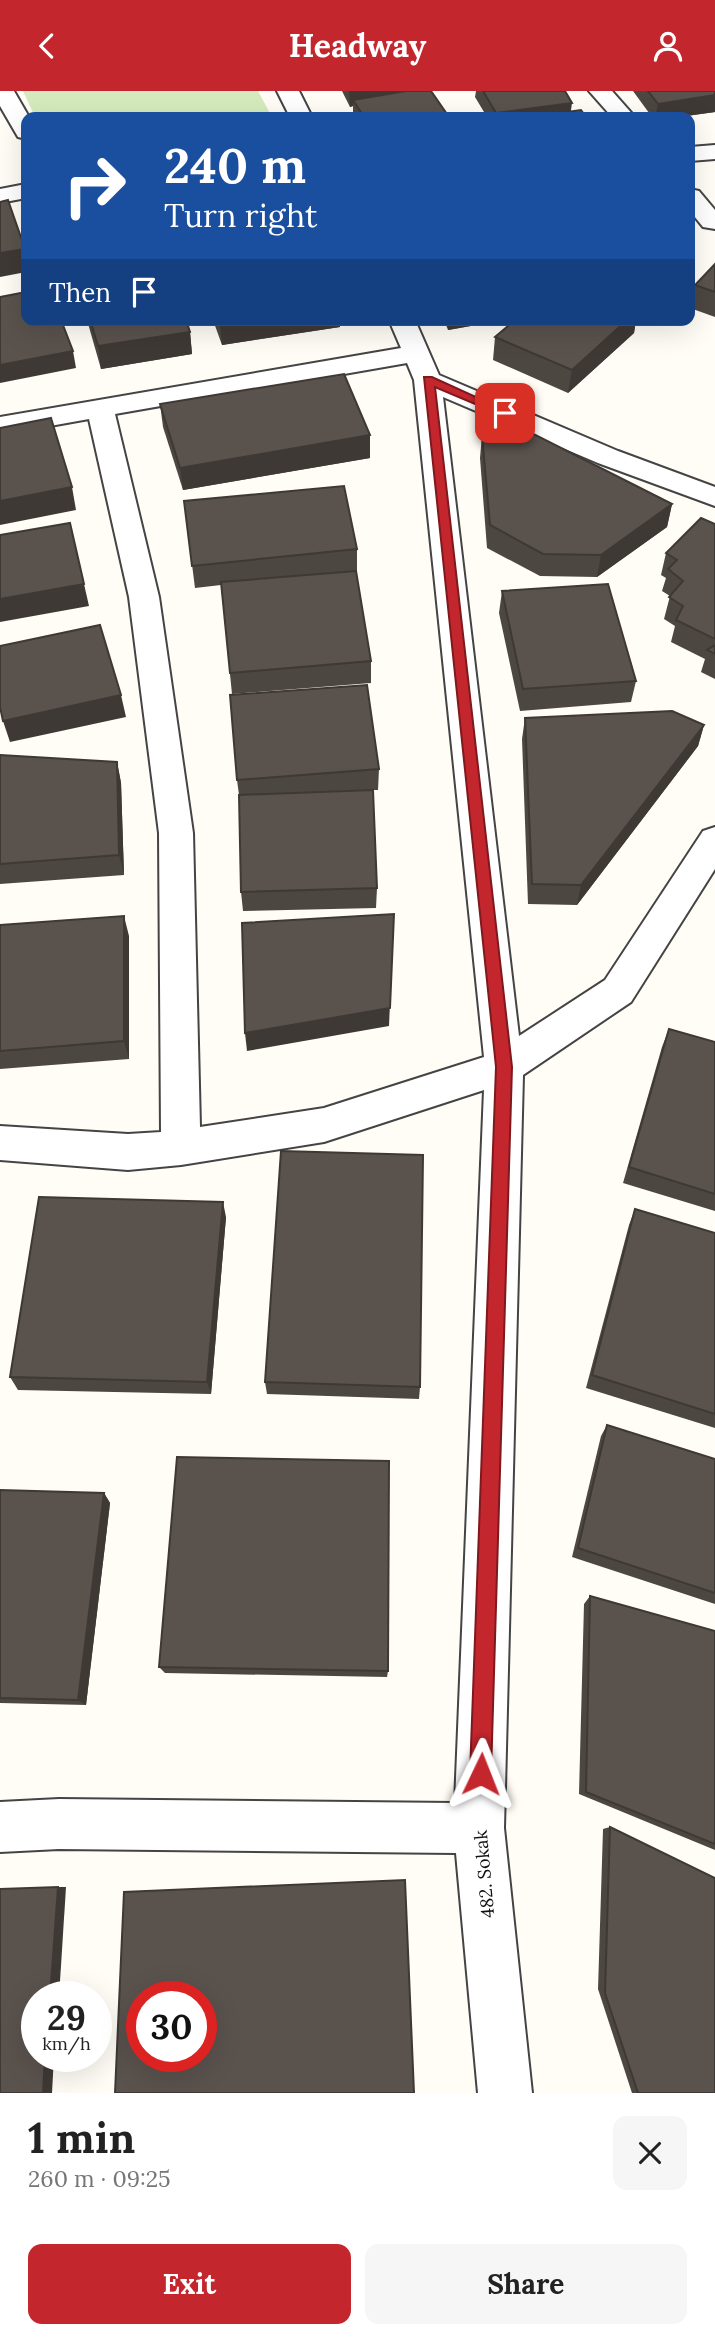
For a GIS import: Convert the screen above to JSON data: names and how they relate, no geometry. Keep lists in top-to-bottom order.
{
  "streets": {
    "street": ["482. Sokak"]
  },
  "page": {
    "header": "Headway",
    "turn": ["240 m", "Turn right"],
    "then": "Then",
    "speed": "29 km/h",
    "limit": "30",
    "heading": ["1 min", "260 m · 09:25"],
    "buttons": ["Exit", "Share"]
  }
}
